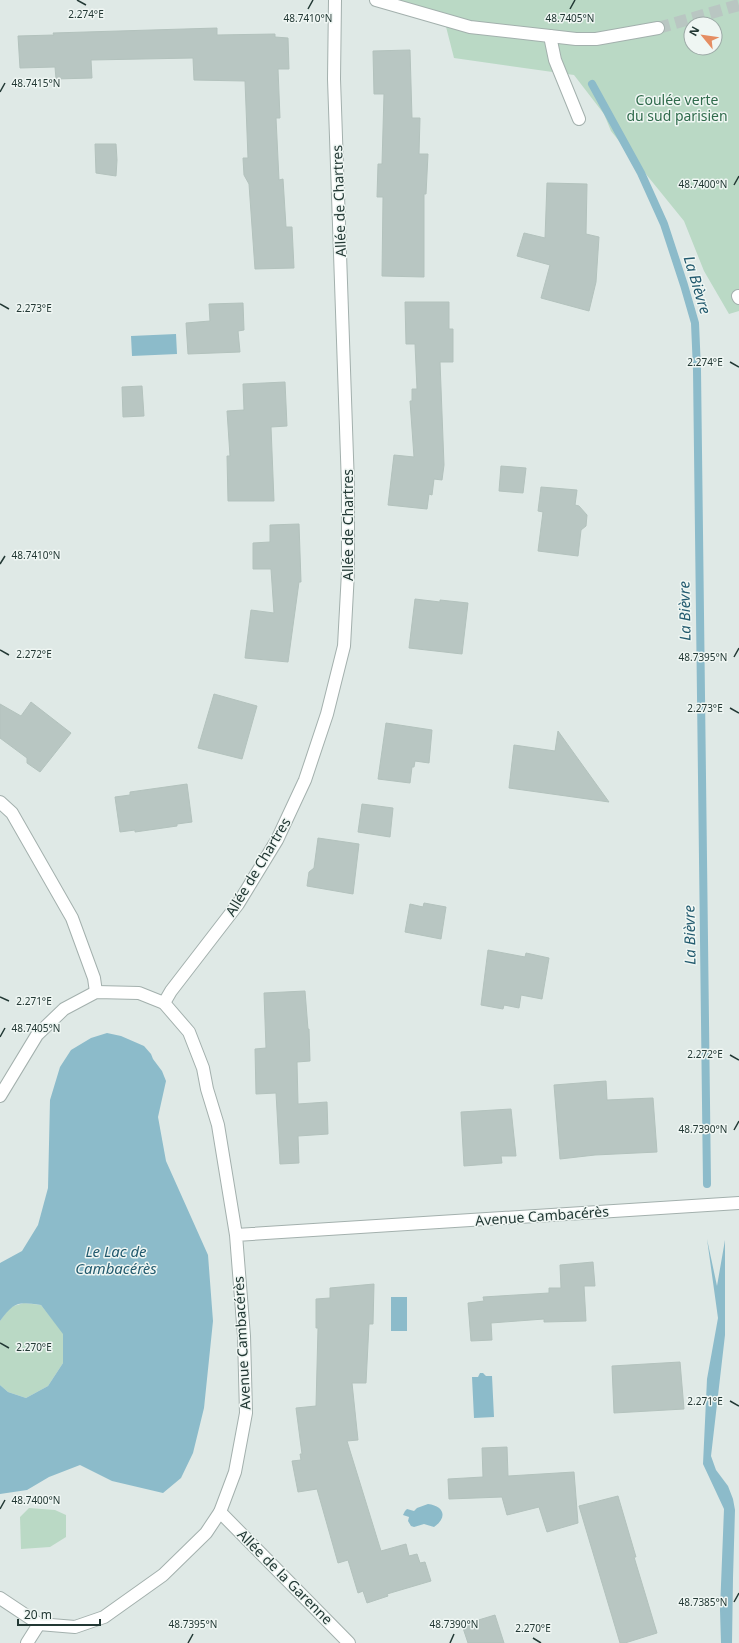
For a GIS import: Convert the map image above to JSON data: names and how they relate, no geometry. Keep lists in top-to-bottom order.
{
  "streets": {
    "street": ["Allée de Chartres", "Avenue Cambacérès", "Allée de la Garenne"]
  },
  "crossings": [
    ["Allée de Chartres", "Avenue Cambacérès"],
    ["Avenue Cambacérès", "Allée de la Garenne"]
  ],
  "water": ["La Bièvre", "Le Lac de Cambacérès"],
  "parks": ["Coulée verte du sud parisien"],
  "scale_bar": "20 m",
  "north": "top left",
  "coordinates": [
    "2.274°E",
    "48.7410°N",
    "48.7405°N",
    "48.7415°N",
    "48.7400°N",
    "2.273°E",
    "2.272°E",
    "48.7395°N",
    "2.271°E",
    "48.7390°N",
    "2.270°E",
    "48.7385°N"
  ]
}
